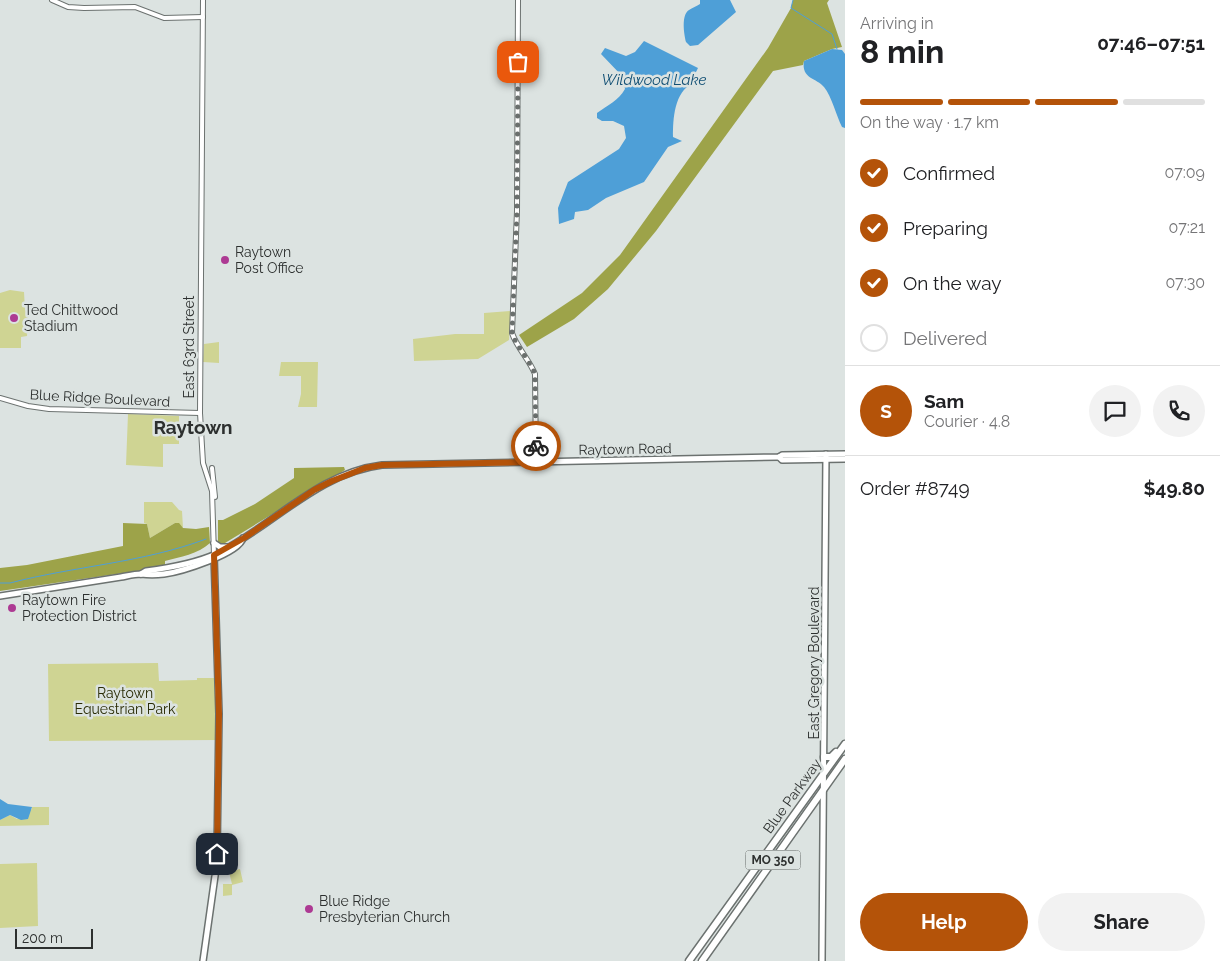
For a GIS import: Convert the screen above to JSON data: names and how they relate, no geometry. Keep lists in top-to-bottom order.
{
  "streets": {
    "highway": ["Blue Parkway", "MO 350"],
    "main road": ["East 63rd Street", "Raytown Road", "East Gregory Boulevard"],
    "street": ["Blue Ridge Boulevard"]
  },
  "crossings": [
    ["East 63rd Street", "Blue Ridge Boulevard"],
    ["Raytown Road", "East Gregory Boulevard"],
    ["East Gregory Boulevard", "Blue Parkway"]
  ],
  "districts": ["Raytown"],
  "water": ["Wildwood Lake"],
  "parks": ["Raytown Equestrian Park"],
  "places": [
    "Raytown Post Office",
    "Ted Chittwood Stadium",
    "Raytown Fire Protection District",
    "Blue Ridge Presbyterian Church"
  ],
  "scale_bar": "200 m",
  "page": {
    "heading": ["8 min", "Arriving in", "07:46–07:51"],
    "panel": [
      "Sam",
      "Courier · 4.8",
      "Order #8749",
      "$49.80"
    ],
    "bar": "On the way · 1.7 km",
    "list": [
      ["Confirmed", "07:09"],
      ["Preparing", "07:21"],
      ["On the way", "07:30"],
      "Delivered"
    ],
    "round": "S",
    "buttons": ["Help", "Share"],
    "scale": "200 m"
  }
}
